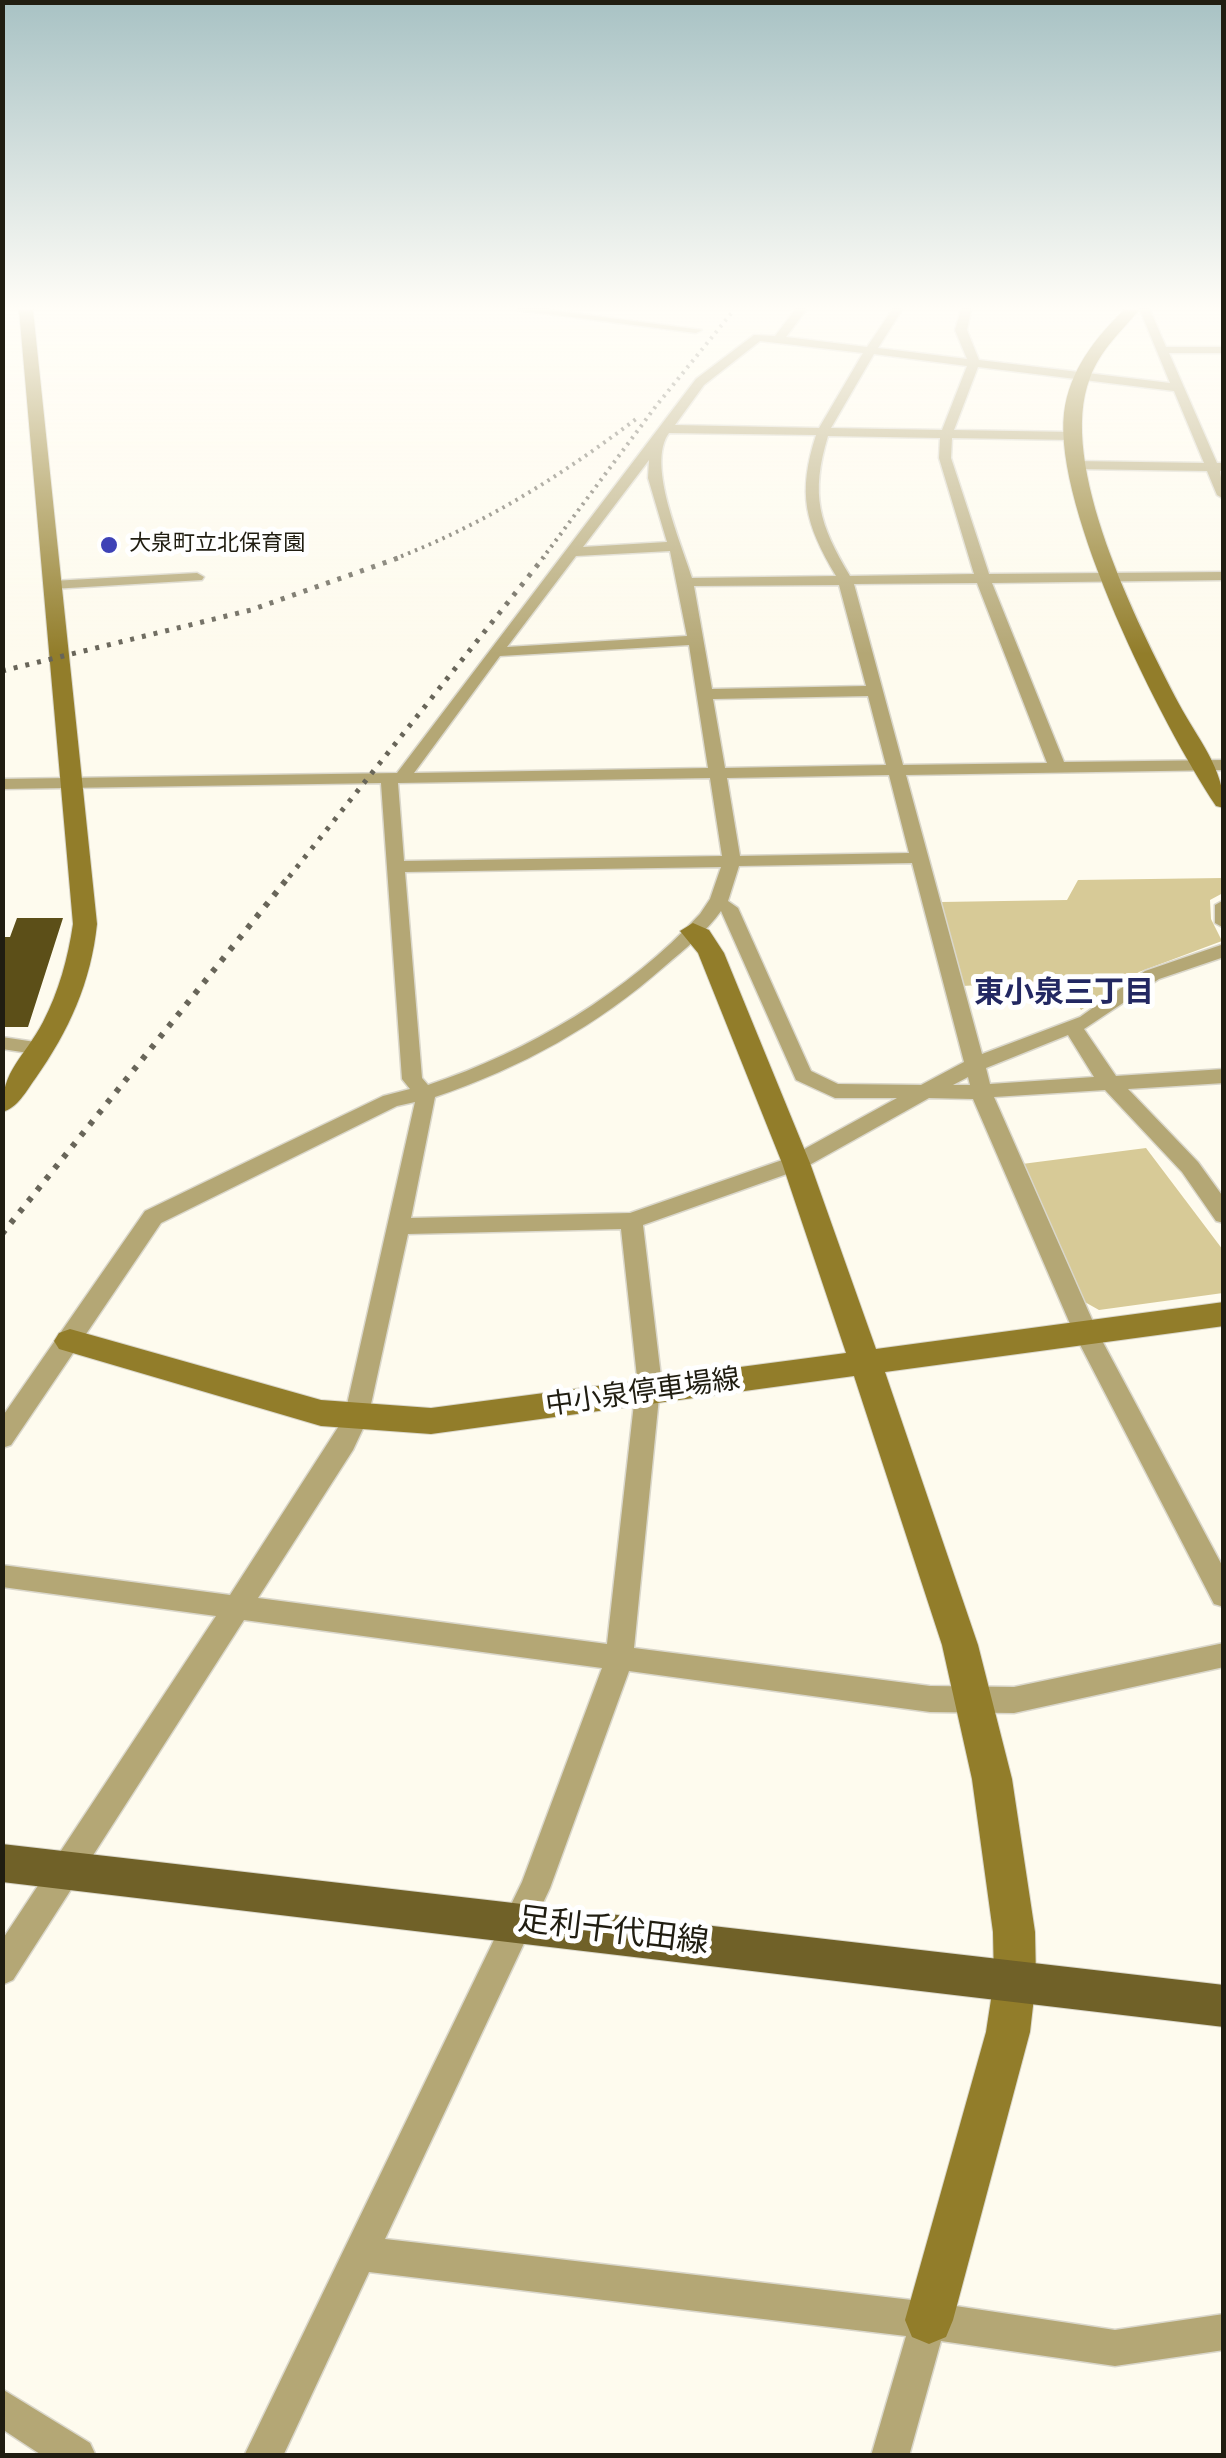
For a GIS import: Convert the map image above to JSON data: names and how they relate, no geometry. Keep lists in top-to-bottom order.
{
  "streets": {
    "main road": ["足利千代田線"],
    "street": ["中小泉停車場線"]
  },
  "districts": ["東小泉三丁目"],
  "places": ["大泉町立北保育園"]
}
